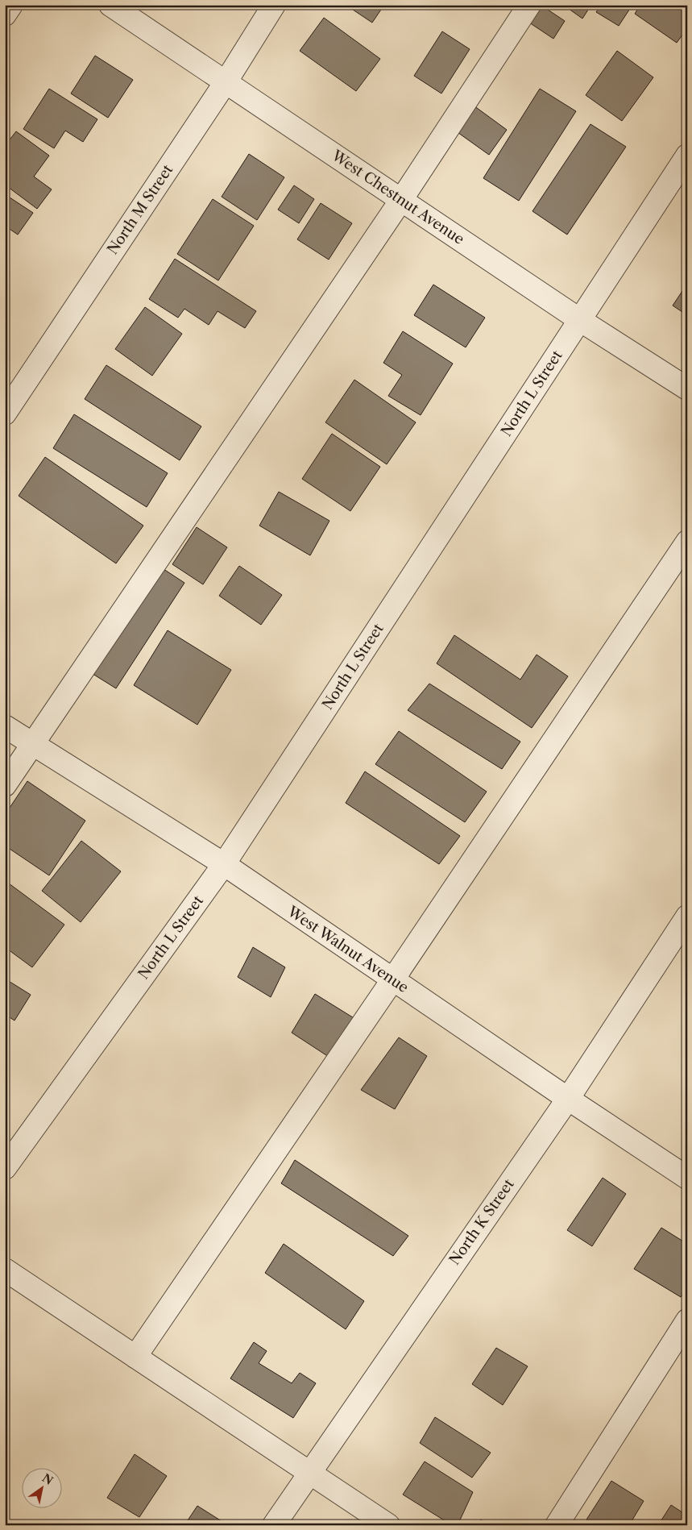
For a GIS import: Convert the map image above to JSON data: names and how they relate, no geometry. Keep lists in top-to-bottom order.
{
  "streets": {
    "street": [
      "West Chestnut Avenue",
      "North M Street",
      "North L Street",
      "West Walnut Avenue",
      "North K Street"
    ]
  },
  "crossings": [
    ["West Chestnut Avenue", "North M Street"],
    ["West Chestnut Avenue", "North L Street"],
    ["North L Street", "West Walnut Avenue"],
    ["West Walnut Avenue", "North K Street"]
  ],
  "north": "top right"
}
